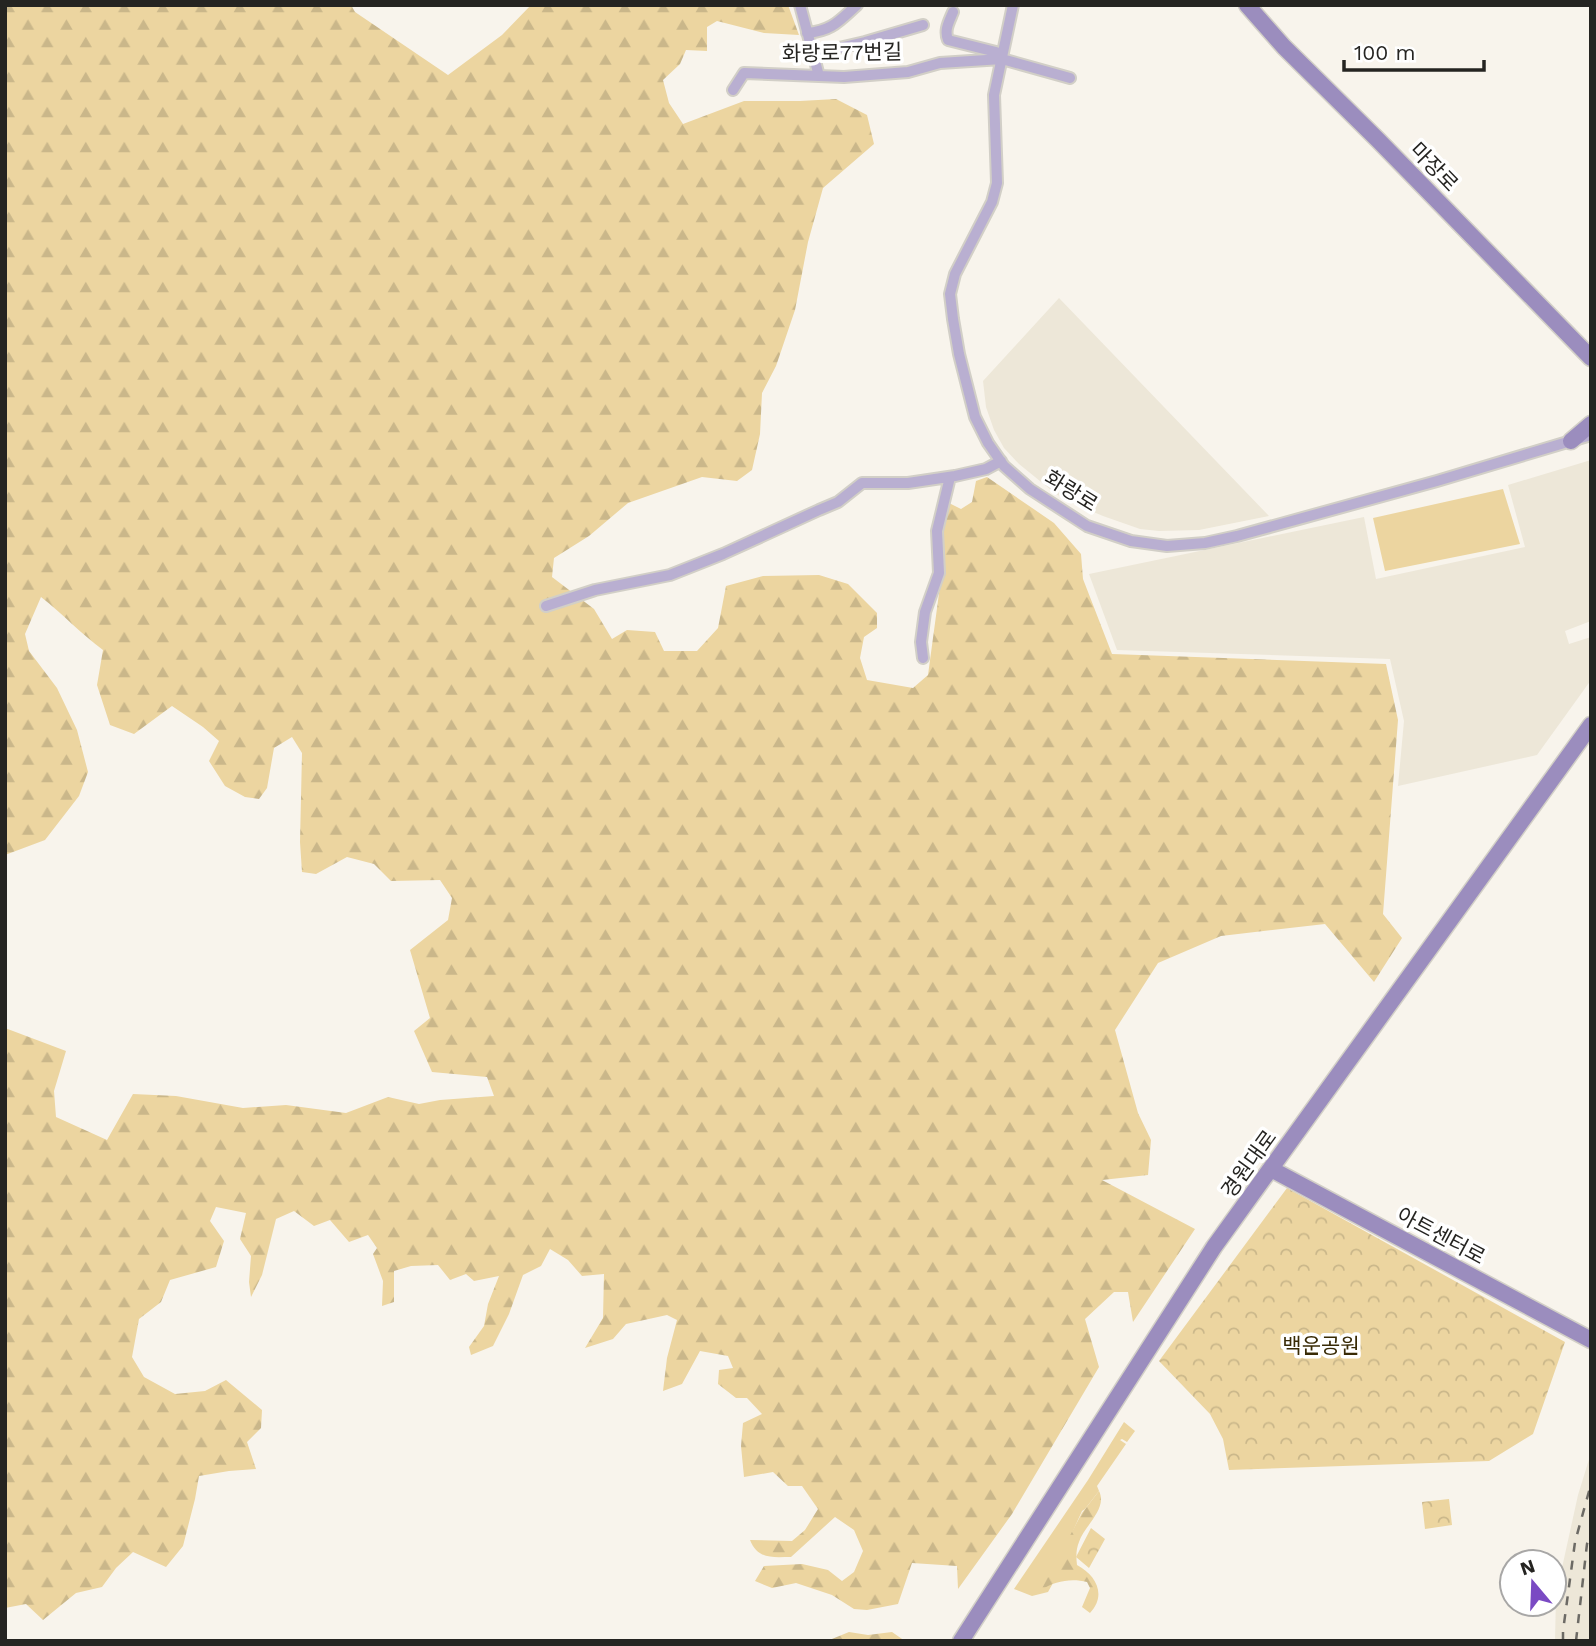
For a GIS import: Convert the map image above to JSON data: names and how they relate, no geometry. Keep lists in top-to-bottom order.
{
  "streets": {
    "main road": ["마장로", "경원대로", "아트센터로"],
    "street": ["화랑로77번길", "화랑로"]
  },
  "crossings": [
    ["화랑로77번길", "화랑로"],
    ["경원대로", "아트센터로"]
  ],
  "parks": ["백운공원"],
  "scale_bar": "100 m",
  "north": "top"
}
